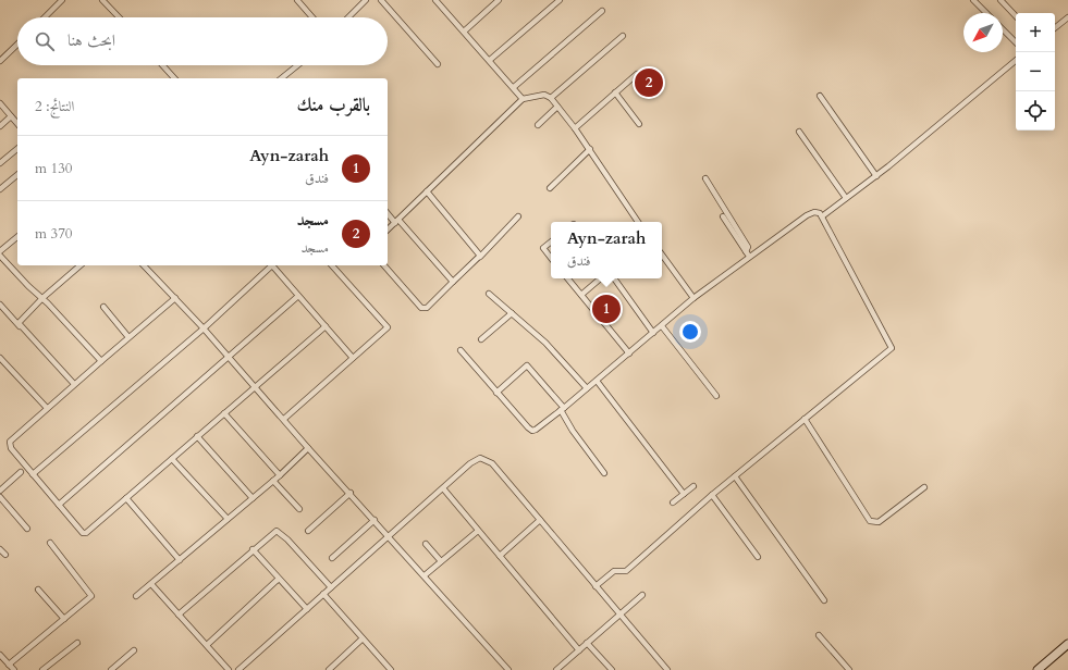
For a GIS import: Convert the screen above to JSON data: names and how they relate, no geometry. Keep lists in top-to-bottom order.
{
  "north": "bottom left",
  "page": {
    "map_buttons": ["+", "−"],
    "search": "ابحث هنا",
    "pins": ["2", "1"],
    "heading": ["بالقرب منك", "النتائج: 2"],
    "list": [
      {
        "mark": "1",
        "name": "Ayn-zarah",
        "note": "فندق",
        "value": "130 m"
      },
      {
        "mark": "2",
        "name": "مسجد",
        "note": "مسجد",
        "value": "370 m"
      }
    ],
    "popup": ["Ayn-zarah", "فندق"]
  }
}
